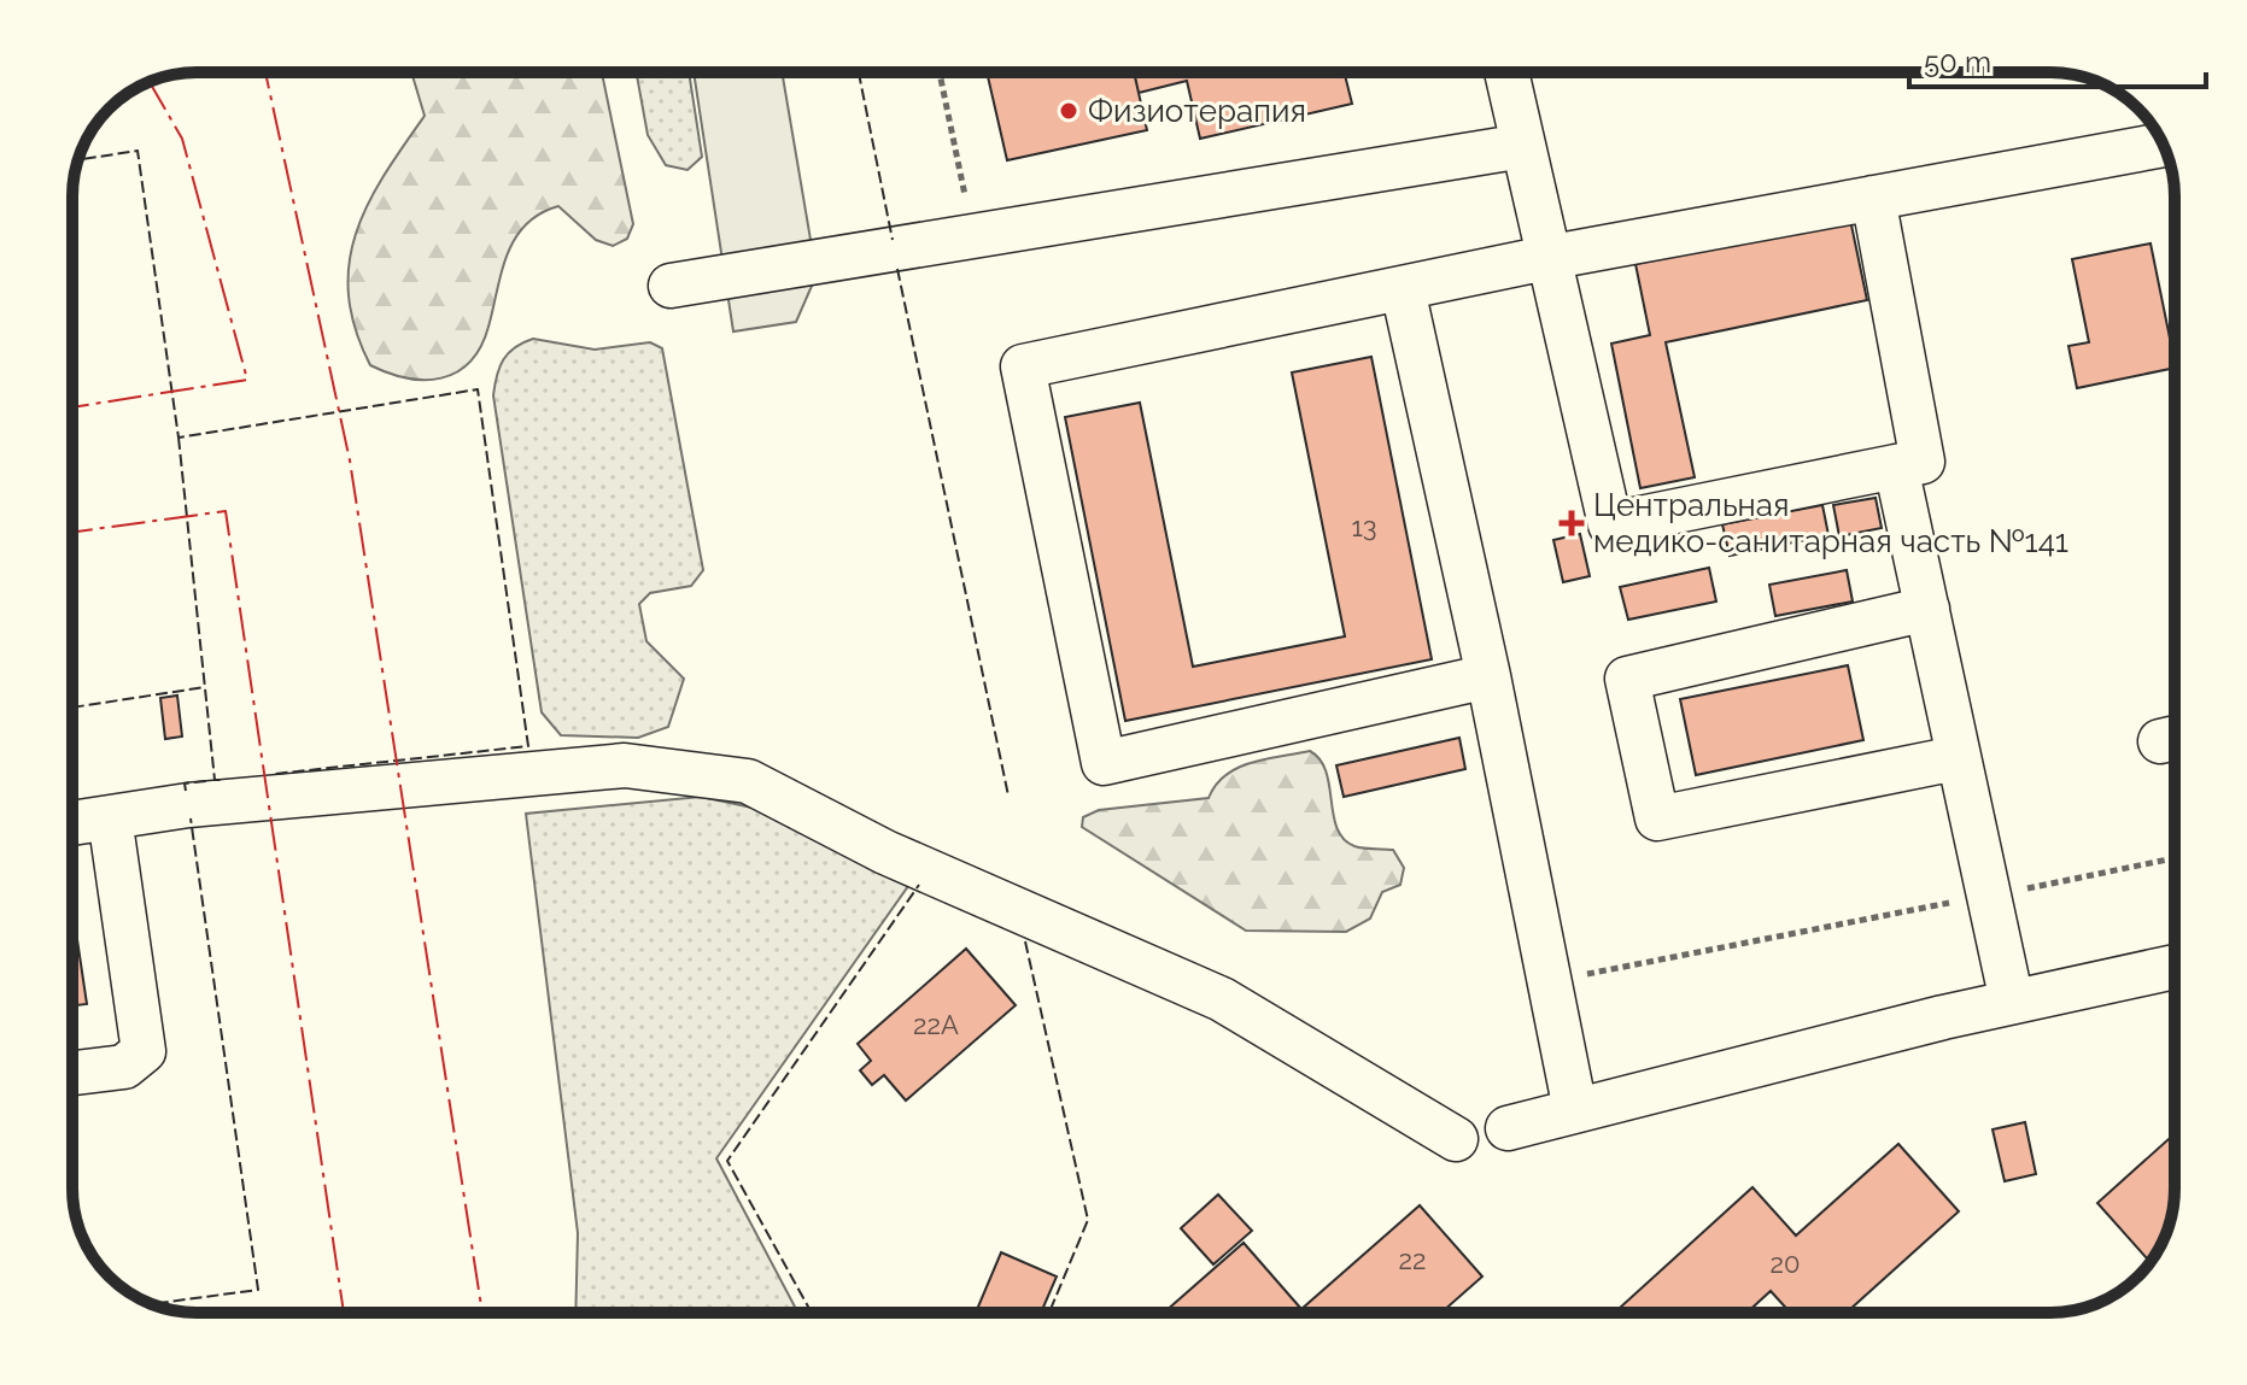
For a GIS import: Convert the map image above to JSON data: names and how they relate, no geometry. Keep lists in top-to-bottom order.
{
  "places": {
    "other": ["Физиотерапия"],
    "health": ["Центральная медико-санитарная часть №141"]
  },
  "house_numbers": [
    "13",
    "22А",
    "22",
    "20"
  ],
  "scale_bar": "50 m"
}
